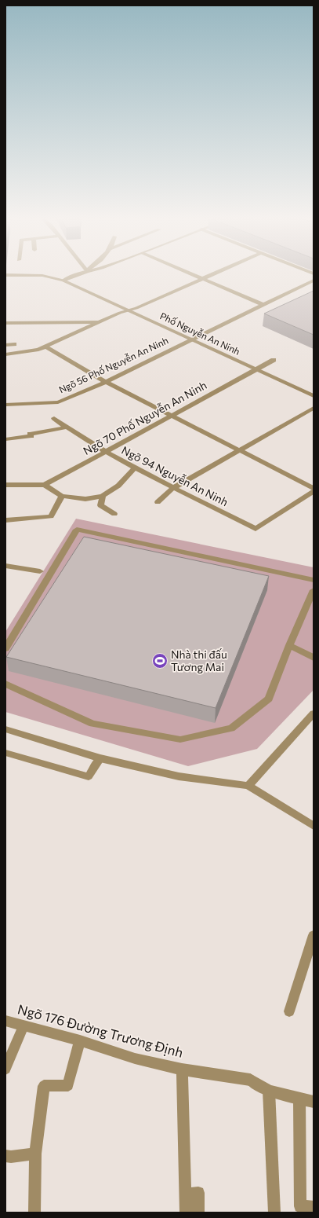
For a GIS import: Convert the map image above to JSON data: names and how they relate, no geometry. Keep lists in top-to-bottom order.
{
  "streets": {
    "street": [
      "Phố Nguyễn An Ninh",
      "Ngõ 56 Phố Nguyễn An Ninh",
      "Ngõ 70 Phố Nguyễn An Ninh",
      "Ngõ 94 Nguyễn An Ninh",
      "Ngõ 176 Đường Trương Định"
    ]
  },
  "crossings": [
    ["Phố Nguyễn An Ninh", "Ngõ 56 Phố Nguyễn An Ninh"],
    ["Phố Nguyễn An Ninh", "Ngõ 70 Phố Nguyễn An Ninh"],
    ["Ngõ 70 Phố Nguyễn An Ninh", "Ngõ 94 Nguyễn An Ninh"]
  ],
  "places": {
    "sports": ["Nhà thi đấu Tương Mai"]
  }
}
